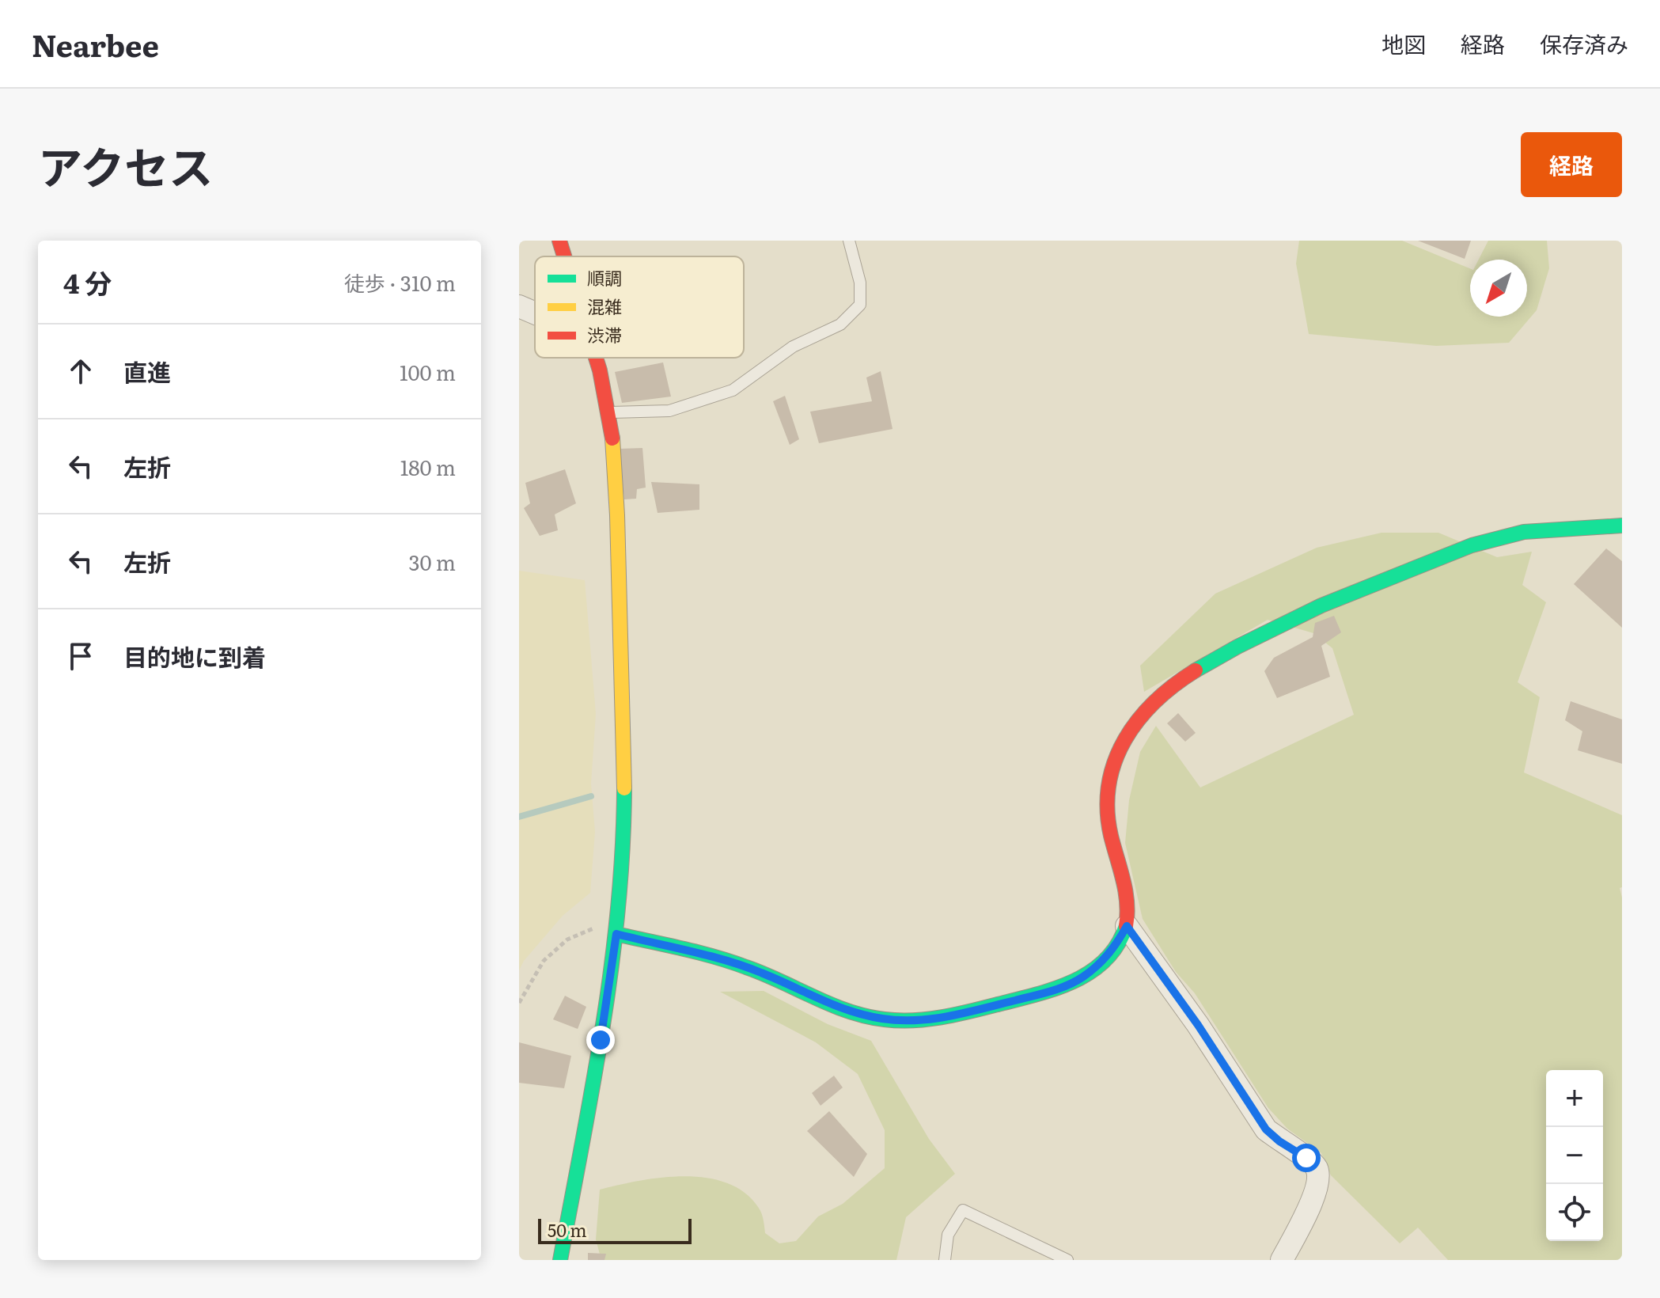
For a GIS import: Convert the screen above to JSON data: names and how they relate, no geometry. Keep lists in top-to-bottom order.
{
  "legend": ["順調", "混雑", "渋滞"],
  "scale_bar": "50 m",
  "north": "bottom left",
  "page": {
    "header": "Nearbee",
    "nav": ["地図", "経路", "保存済み"],
    "title": "アクセス",
    "buttons": "経路",
    "heading": ["4 分", "徒歩 · 310 m"],
    "list": [
      ["直進", "100 m"],
      ["左折", "180 m"],
      ["左折", "30 m"],
      "目的地に到着"
    ],
    "map_buttons": ["+", "−"],
    "scale": "50 m"
  }
}
